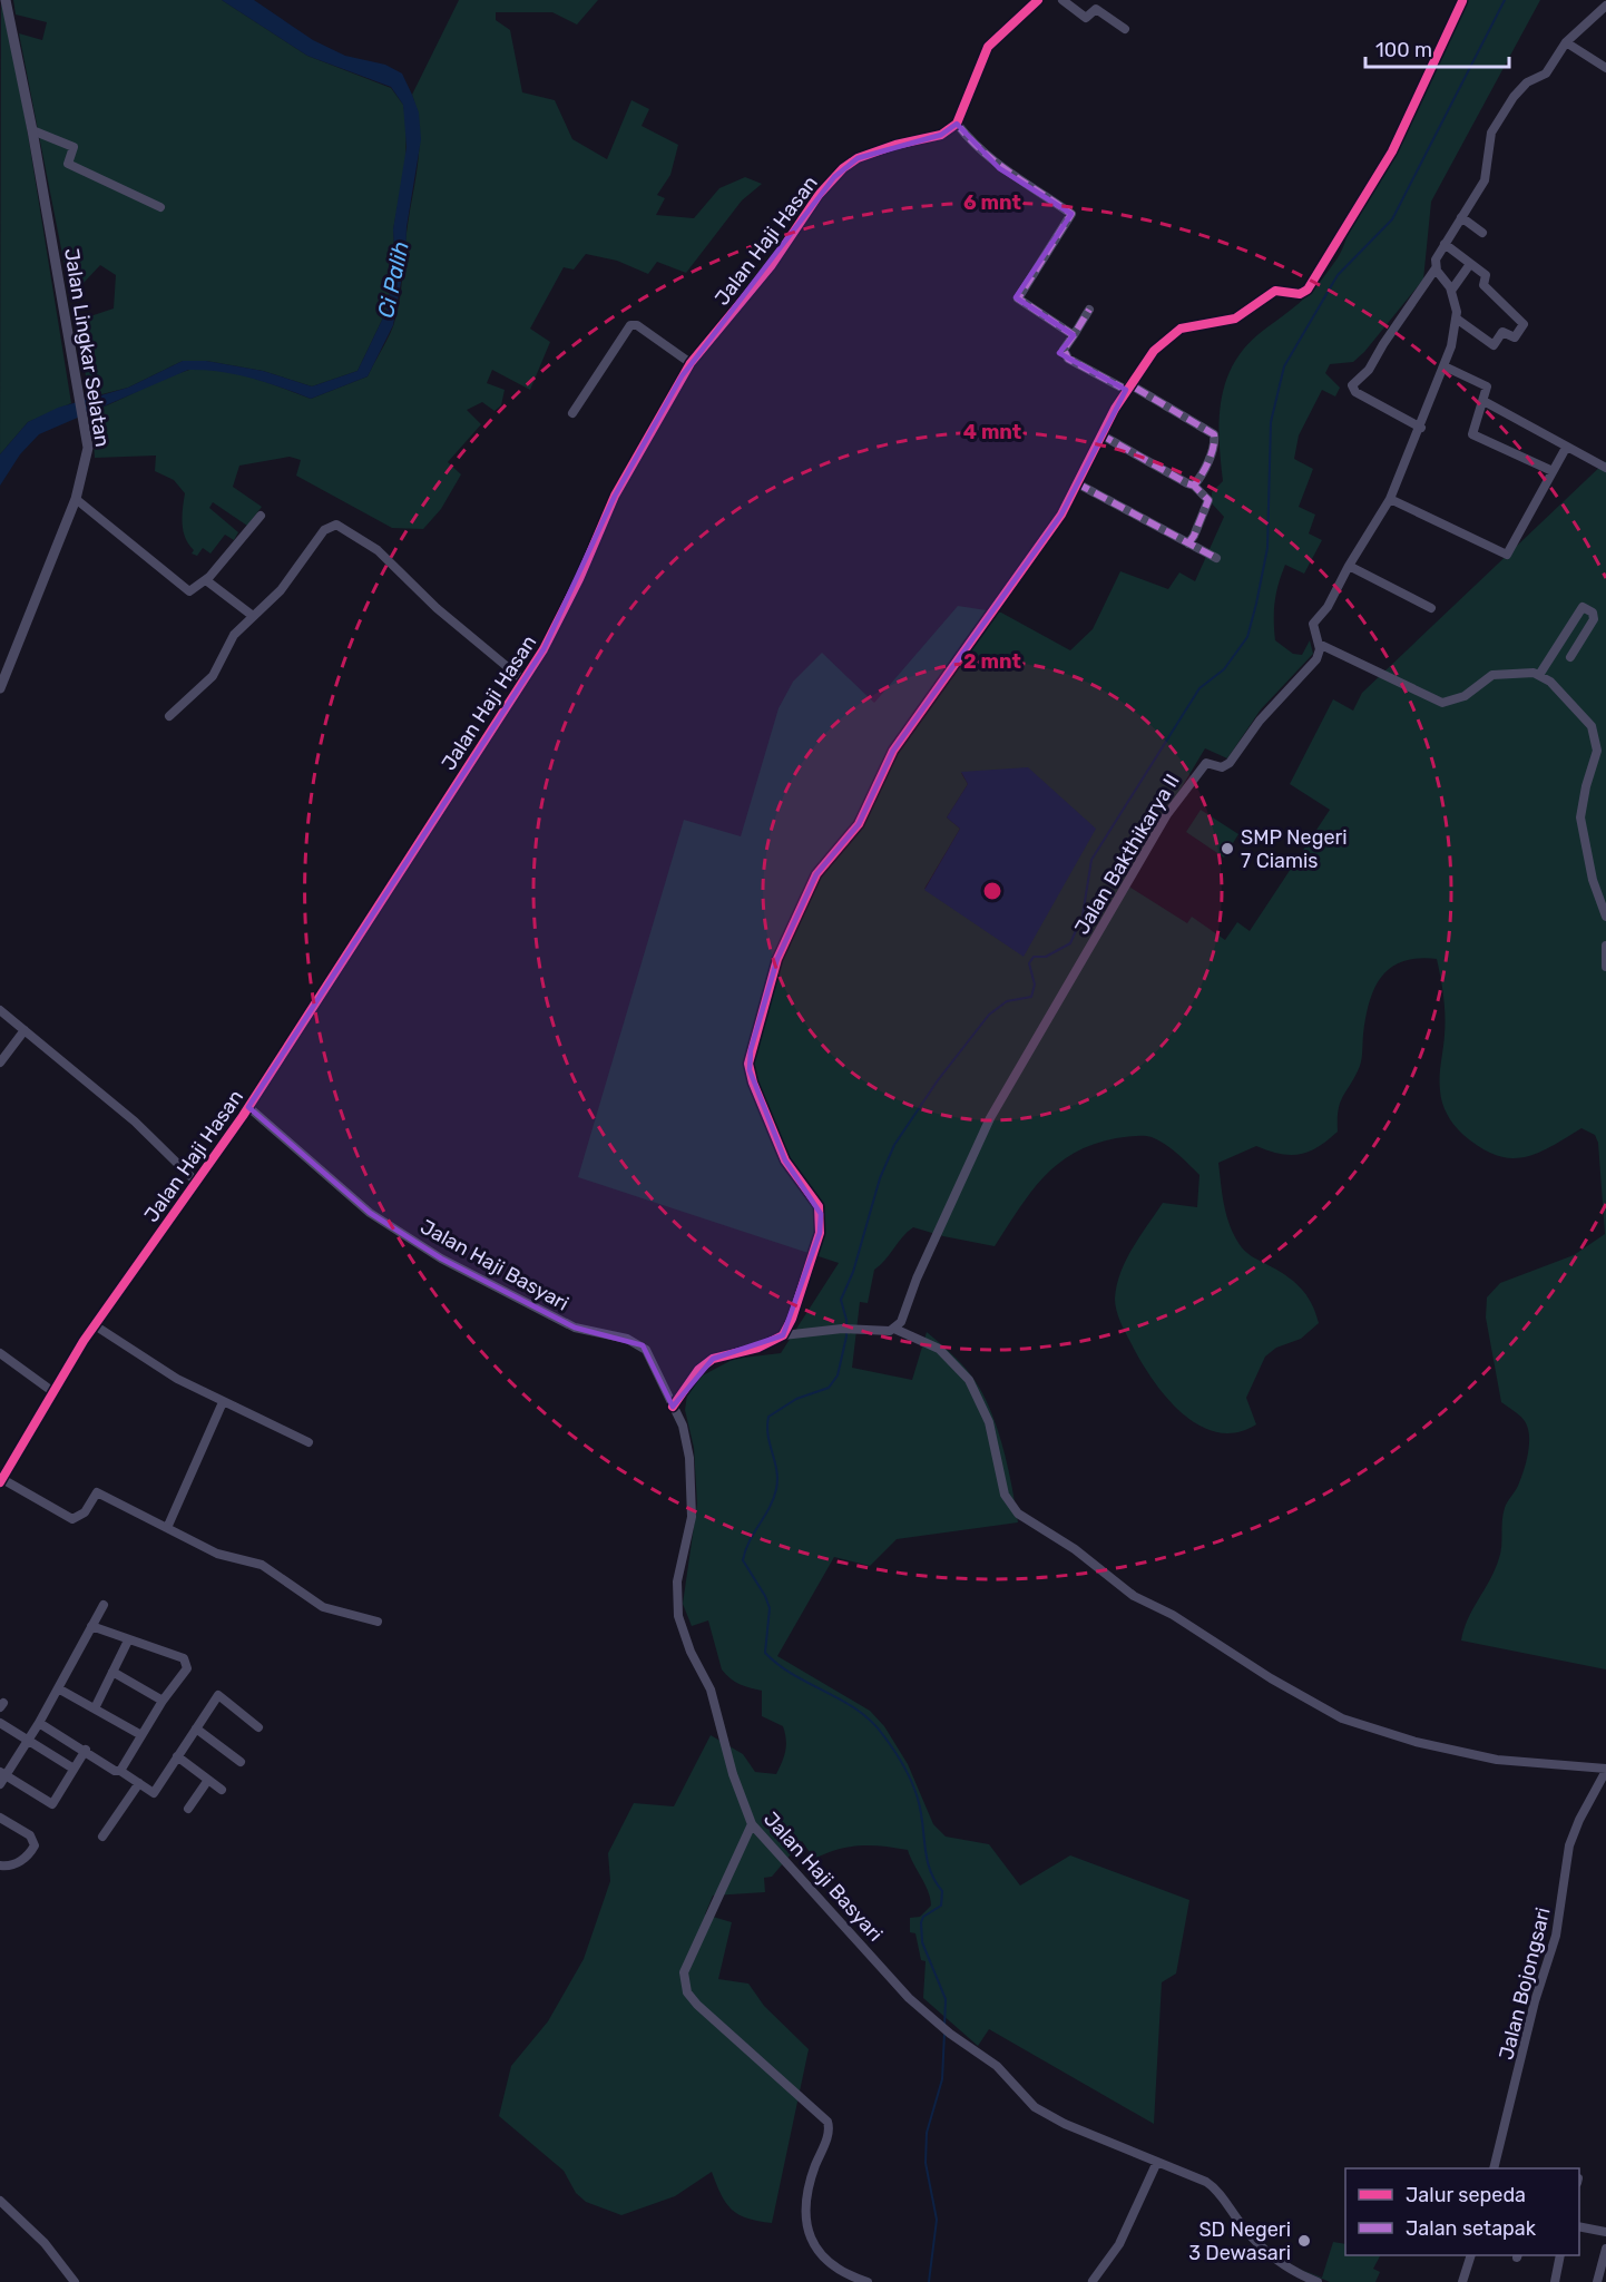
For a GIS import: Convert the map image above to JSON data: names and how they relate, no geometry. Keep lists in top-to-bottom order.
{
  "streets": {
    "street": [
      "Jalan Haji Hasan",
      "Jalan Lingkar Selatan",
      "Jalan Bakthikarya II",
      "Jalan Haji Basyari",
      "Jalan Bojongsari"
    ]
  },
  "crossings": [
    ["Jalan Haji Hasan", "Jalan Haji Basyari"]
  ],
  "water": ["Ci Palih"],
  "places": ["SMP Negeri 7 Ciamis", "SD Negeri 3 Dewasari"],
  "legend": ["Jalur sepeda", "Jalan setapak"],
  "scale_bar": "100 m",
  "rings": ["6 mnt", "4 mnt", "2 mnt"]
}
